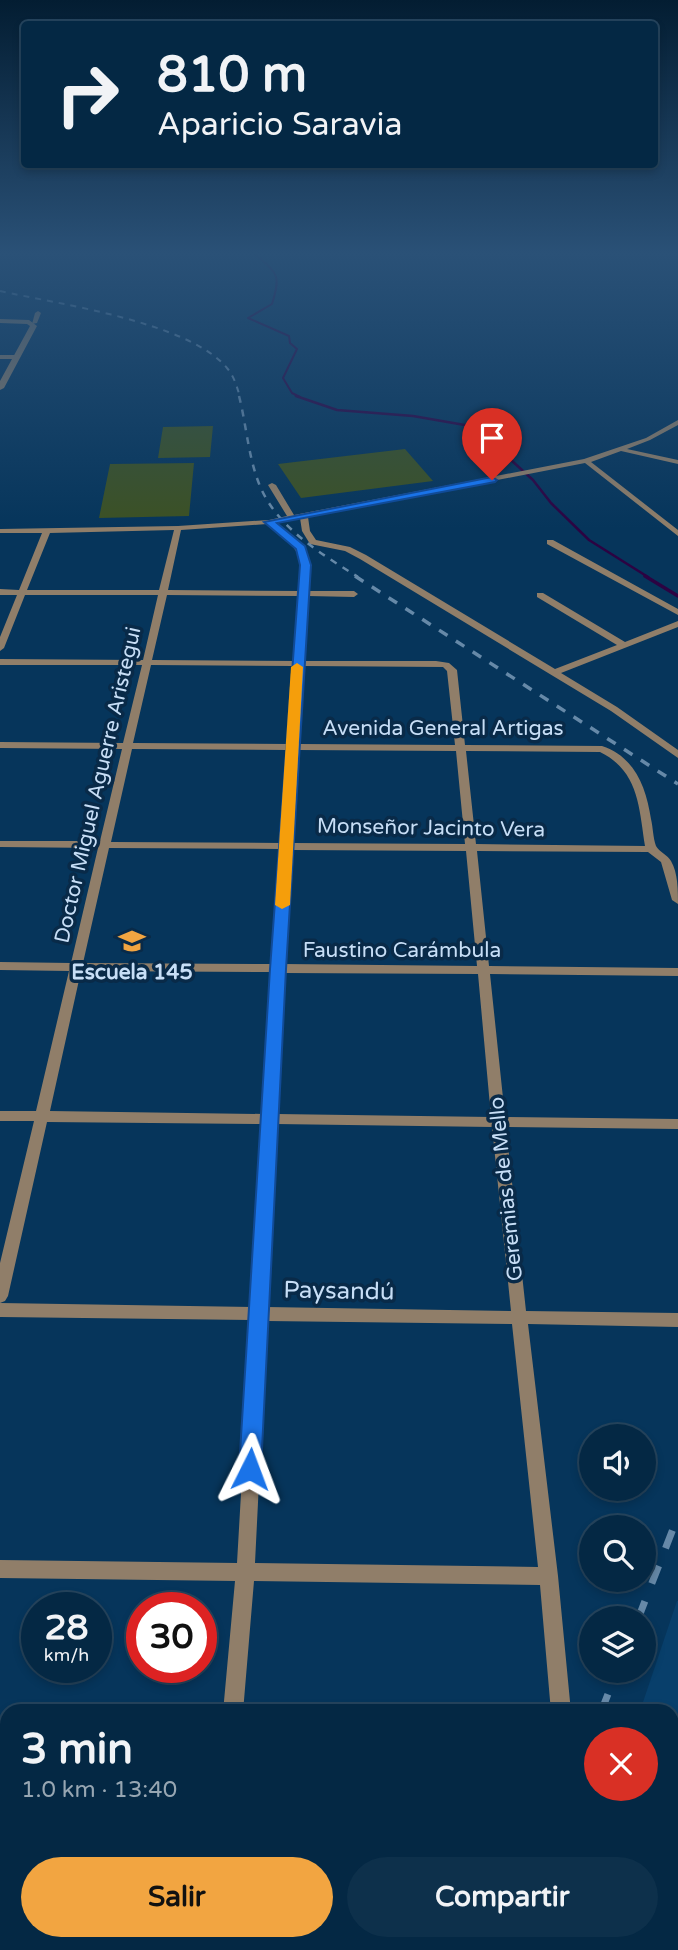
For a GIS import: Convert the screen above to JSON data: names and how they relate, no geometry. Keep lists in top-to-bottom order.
{
  "streets": {
    "street": [
      "Avenida General Artigas",
      "Doctor Miguel Aguerre Aristegui",
      "Monseñor Jacinto Vera",
      "Faustino Carámbula",
      "Geremias de Mello",
      "Paysandú"
    ]
  },
  "crossings": [
    ["Avenida General Artigas", "Doctor Miguel Aguerre Aristegui"],
    ["Avenida General Artigas", "Monseñor Jacinto Vera"],
    ["Avenida General Artigas", "Geremias de Mello"],
    ["Doctor Miguel Aguerre Aristegui", "Monseñor Jacinto Vera"],
    ["Doctor Miguel Aguerre Aristegui", "Faustino Carámbula"],
    ["Monseñor Jacinto Vera", "Geremias de Mello"],
    ["Faustino Carámbula", "Geremias de Mello"],
    ["Geremias de Mello", "Paysandú"]
  ],
  "places": {
    "school or university": ["Escuela 145"]
  },
  "page": {
    "turn": ["810 m", "Aparicio Saravia"],
    "speed": "28 km/h",
    "limit": "30",
    "heading": ["3 min", "1.0 km · 13:40"],
    "buttons": ["Salir", "Compartir"]
  }
}
